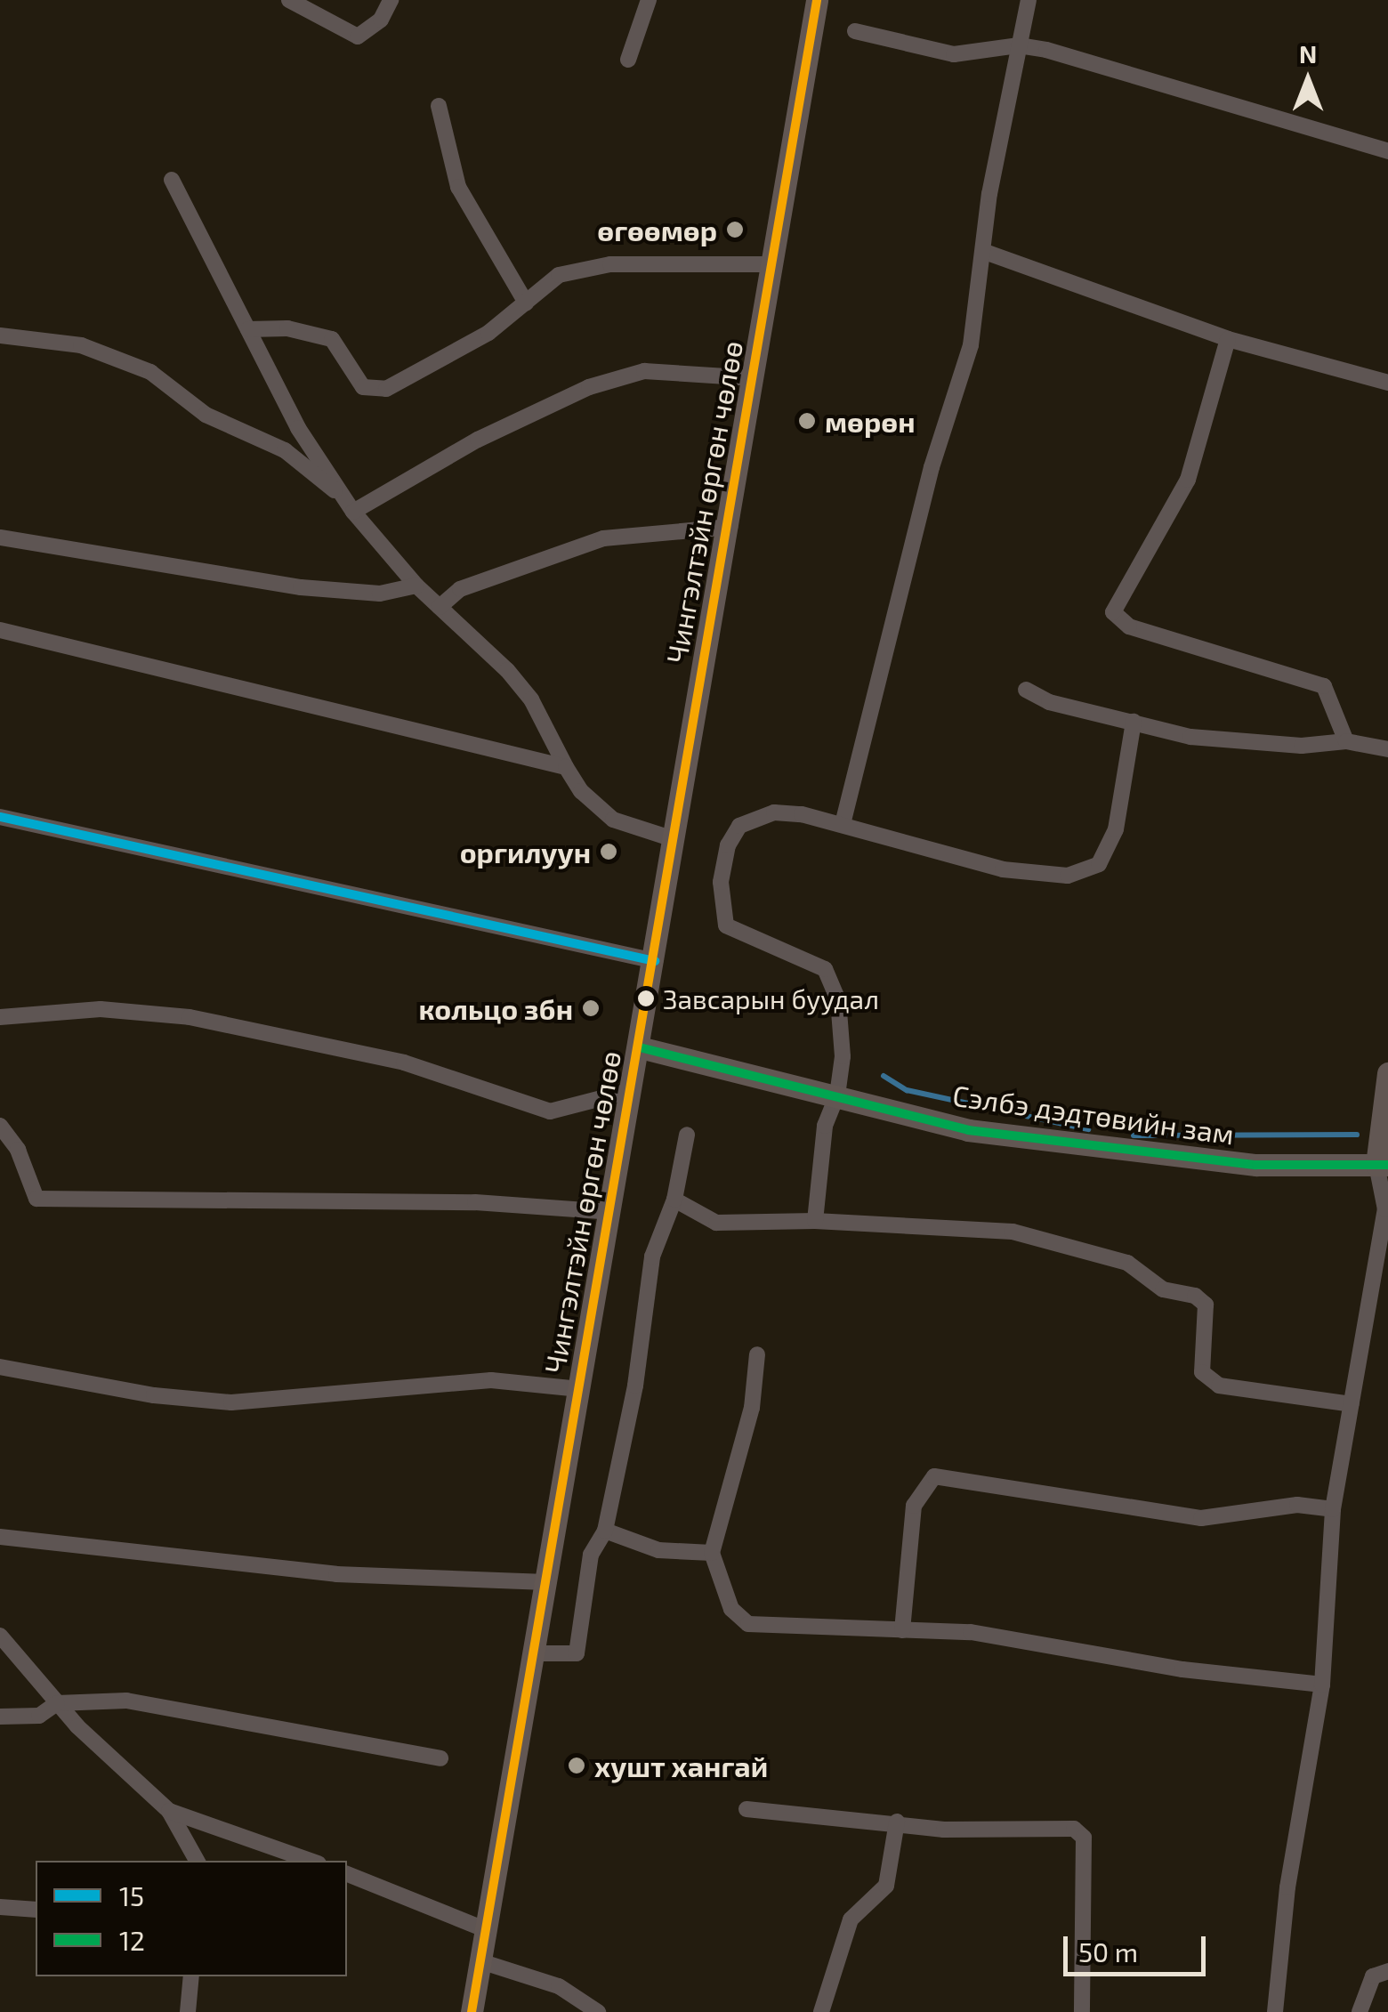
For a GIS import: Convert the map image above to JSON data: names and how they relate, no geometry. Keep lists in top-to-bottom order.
{
  "streets": {
    "main road": ["Чингэлтэйн өргөн чөлөө", "Сэлбэ дэдтөвийн зам"]
  },
  "crossings": [
    ["Чингэлтэйн өргөн чөлөө", "Сэлбэ дэдтөвийн зам"]
  ],
  "places": [
    "өгөөмөр",
    "мөрөн",
    "оргилуун",
    "Завсарын буудал",
    "кольцо збн",
    "хушт хангай"
  ],
  "lines": ["transit line 15", "transit line 12"],
  "legend": ["15", "12"],
  "scale_bar": "50 m",
  "north": "top"
}
